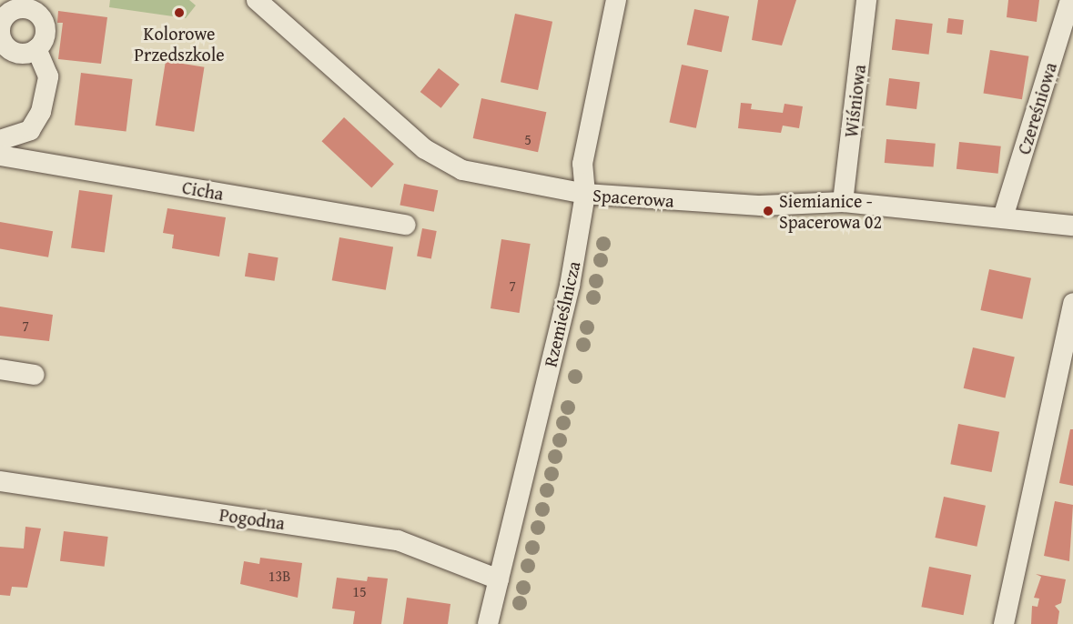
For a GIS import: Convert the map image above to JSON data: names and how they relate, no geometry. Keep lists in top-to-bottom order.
{
  "streets": {
    "street": [
      "Wiśniowa",
      "Czereśniowa",
      "Cicha",
      "Spacerowa",
      "Rzemieślnicza",
      "Pogodna"
    ]
  },
  "crossings": [
    ["Wiśniowa", "Spacerowa"],
    ["Czereśniowa", "Spacerowa"],
    ["Spacerowa", "Rzemieślnicza"],
    ["Rzemieślnicza", "Pogodna"]
  ],
  "places": ["Kolorowe Przedszkole", "Siemianice - Spacerowa 02"],
  "house_numbers": [
    "5",
    "7",
    "7",
    "13B",
    "15"
  ]
}
